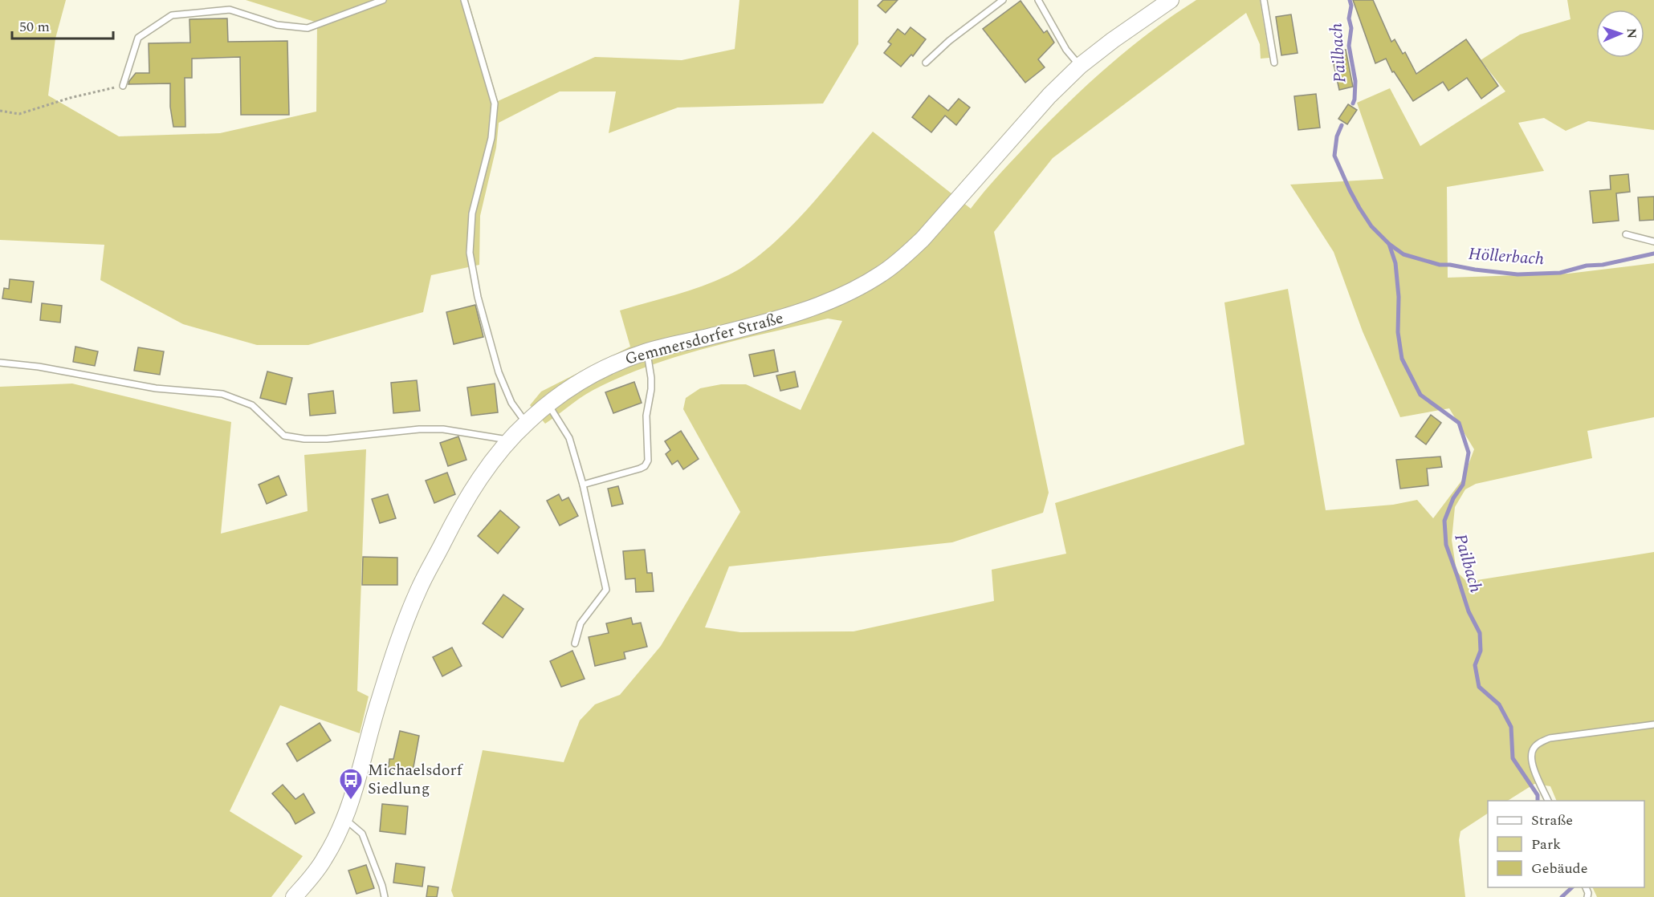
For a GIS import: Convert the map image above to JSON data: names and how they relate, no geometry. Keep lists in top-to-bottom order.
{
  "streets": {
    "main road": ["Gemmersdorfer Straße"]
  },
  "water": ["Pailbach", "Höllerbach"],
  "places": {
    "bus stop": ["Michaelsdorf Siedlung"]
  },
  "legend": ["Straße", "Park", "Gebäude"],
  "scale_bar": "50 m",
  "north": "right"
}
